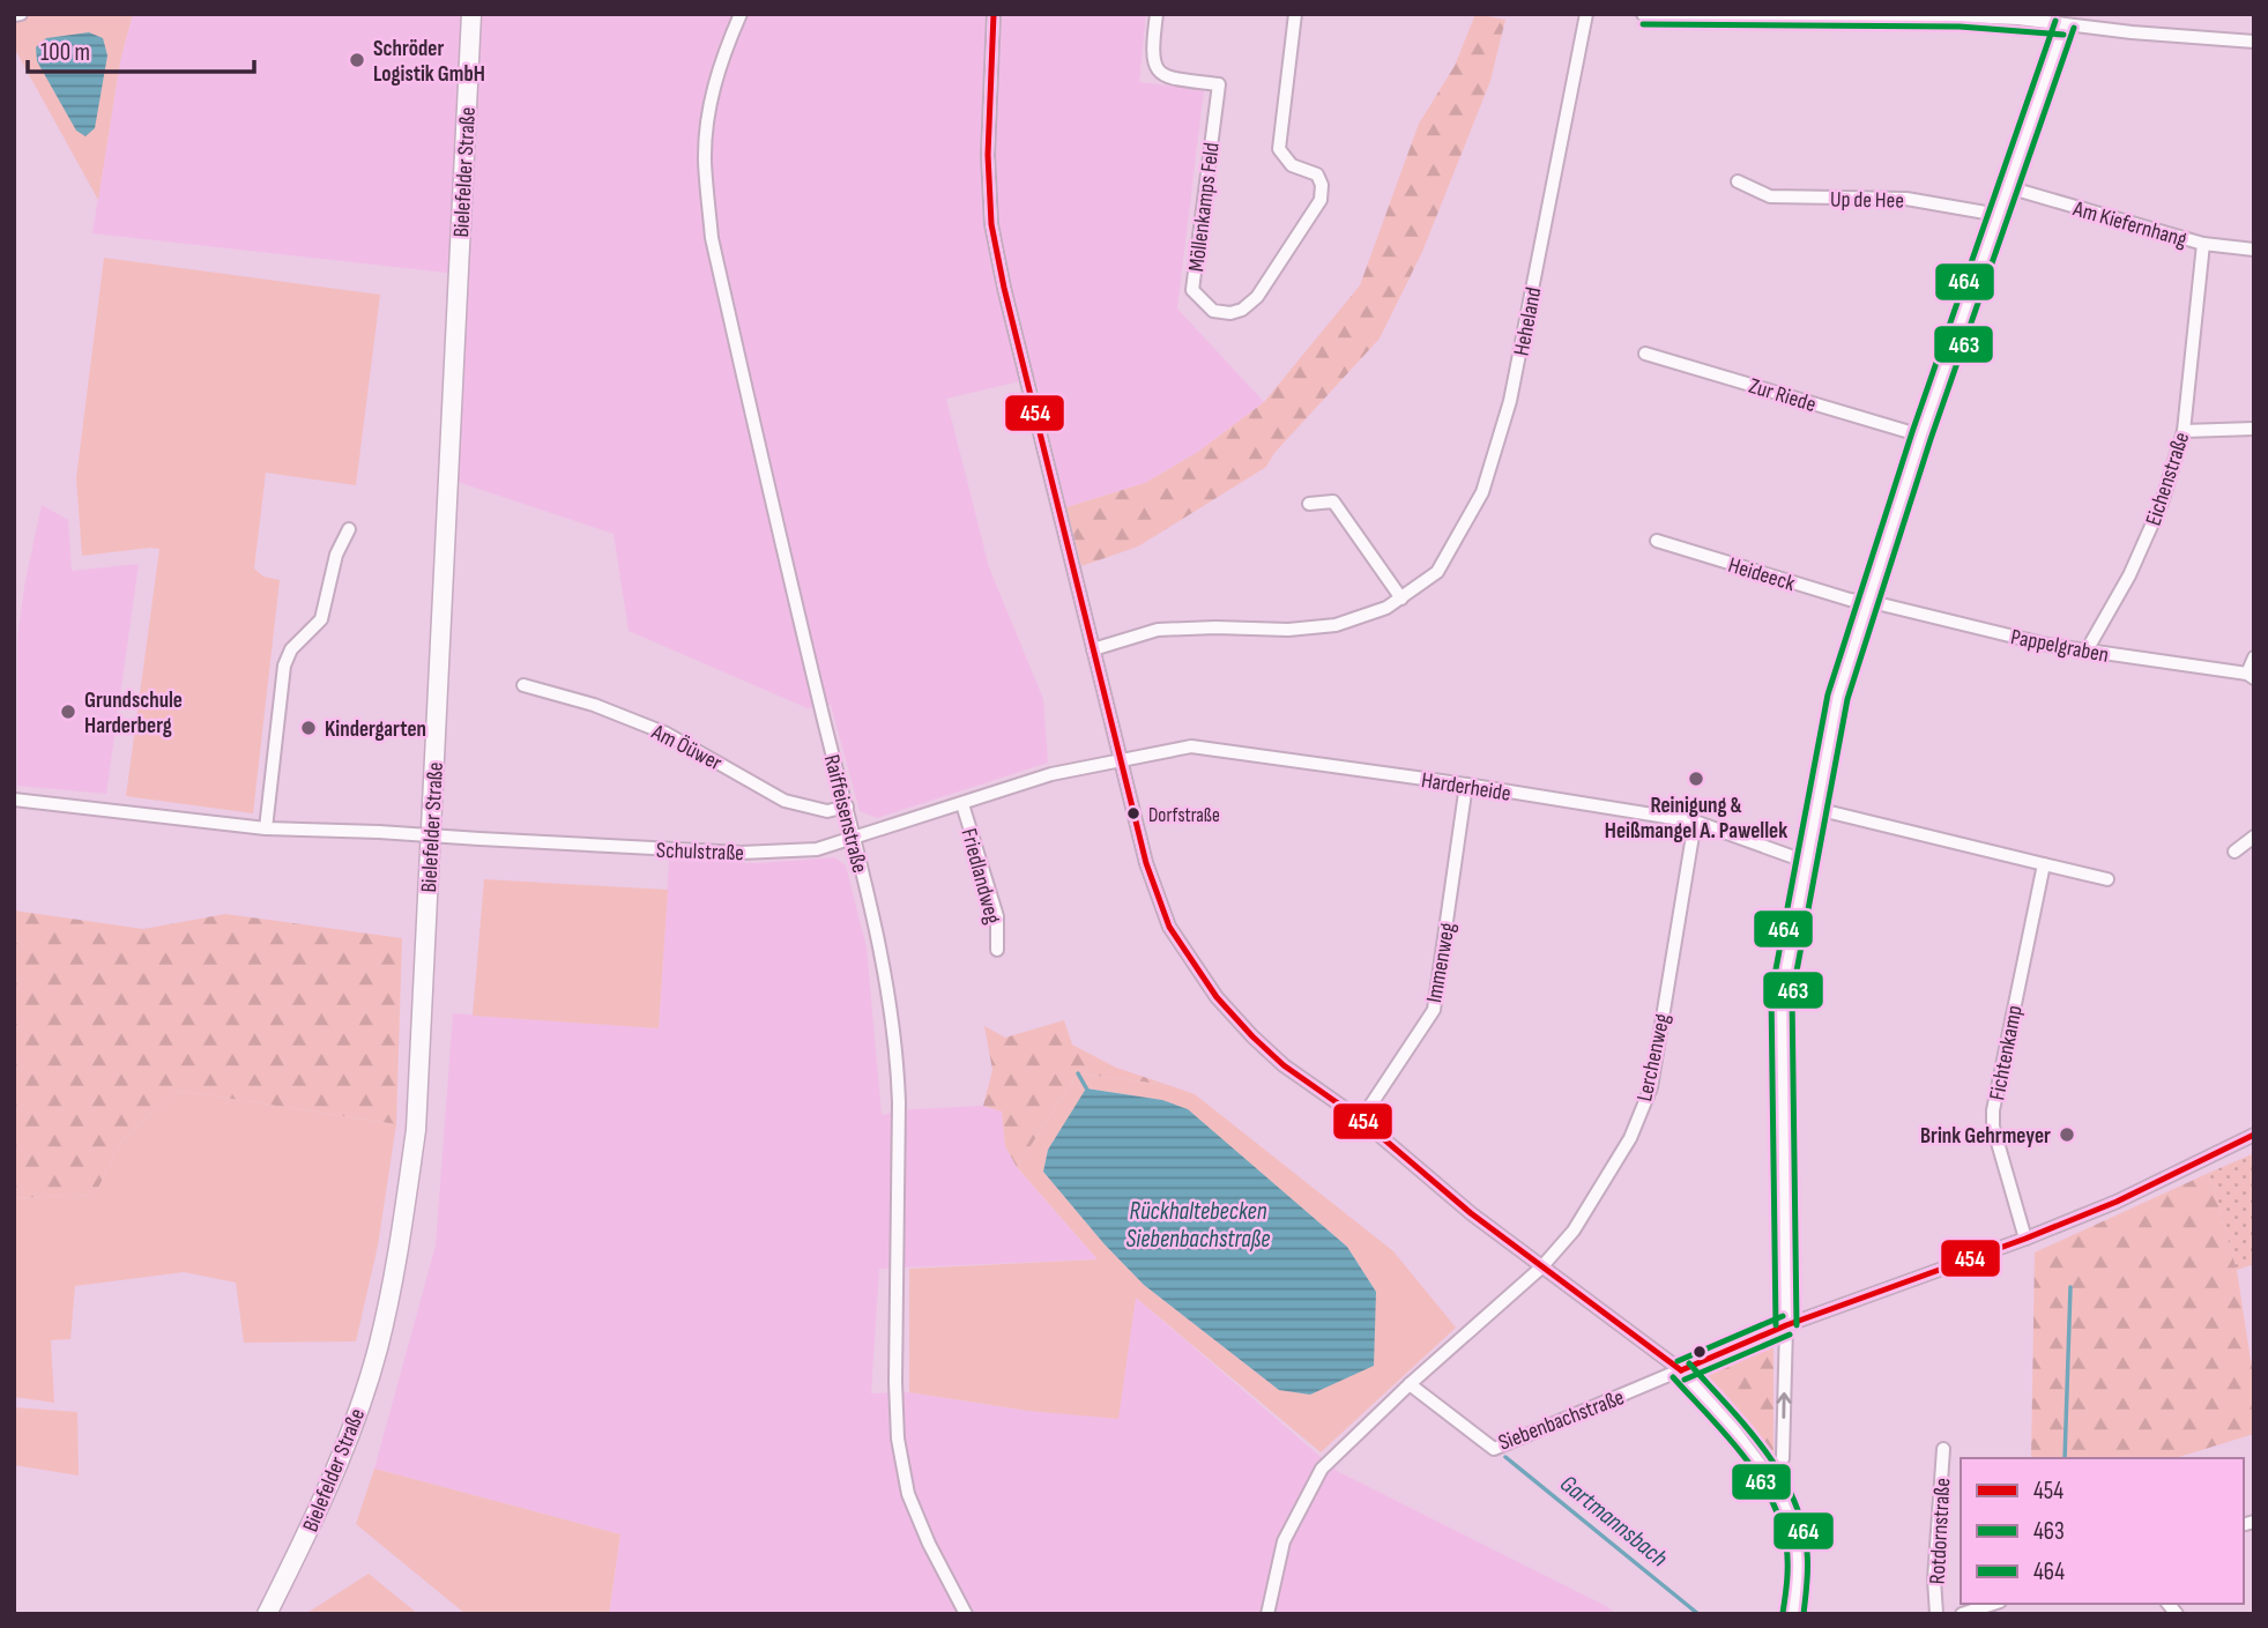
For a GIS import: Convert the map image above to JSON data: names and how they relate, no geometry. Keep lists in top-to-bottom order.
{
  "streets": {
    "main road": ["Bielefelder Straße"],
    "street": [
      "Up de Hee",
      "Möllenkamps Feld",
      "Am Kiefernhang",
      "Heheland",
      "Zur Riede",
      "Eichenstraße",
      "Heideeck",
      "Pappelgraben",
      "Am Öüwer",
      "Harderheide",
      "Raiffeisenstraße",
      "Schulstraße",
      "Friedlandweg",
      "Immenweg",
      "Fichtenkamp",
      "Lerchenweg",
      "Siebenbachstraße",
      "Rotdornstraße"
    ]
  },
  "crossings": [
    ["Am Kiefernhang", "Eichenstraße"],
    ["Eichenstraße", "Pappelgraben"],
    ["Heideeck", "Pappelgraben"],
    ["Am Öüwer", "Raiffeisenstraße"],
    ["Harderheide", "Schulstraße"],
    ["Harderheide", "Immenweg"],
    ["Harderheide", "Lerchenweg"],
    ["Raiffeisenstraße", "Schulstraße"],
    ["Schulstraße", "Friedlandweg"]
  ],
  "water": ["Rückhaltebecken Siebenbachstraße", "Gartmannsbach"],
  "places": [
    "Schröder Logistik GmbH",
    "Grundschule Harderberg",
    "Kindergarten",
    "Reinigung & Heißmangel A. Pawellek",
    "Dorfstraße",
    "Brink Gehrmeyer"
  ],
  "lines": ["transit line 454", "transit line 464", "transit line 463"],
  "legend": ["454", "463", "464"],
  "scale_bar": "100 m"
}
